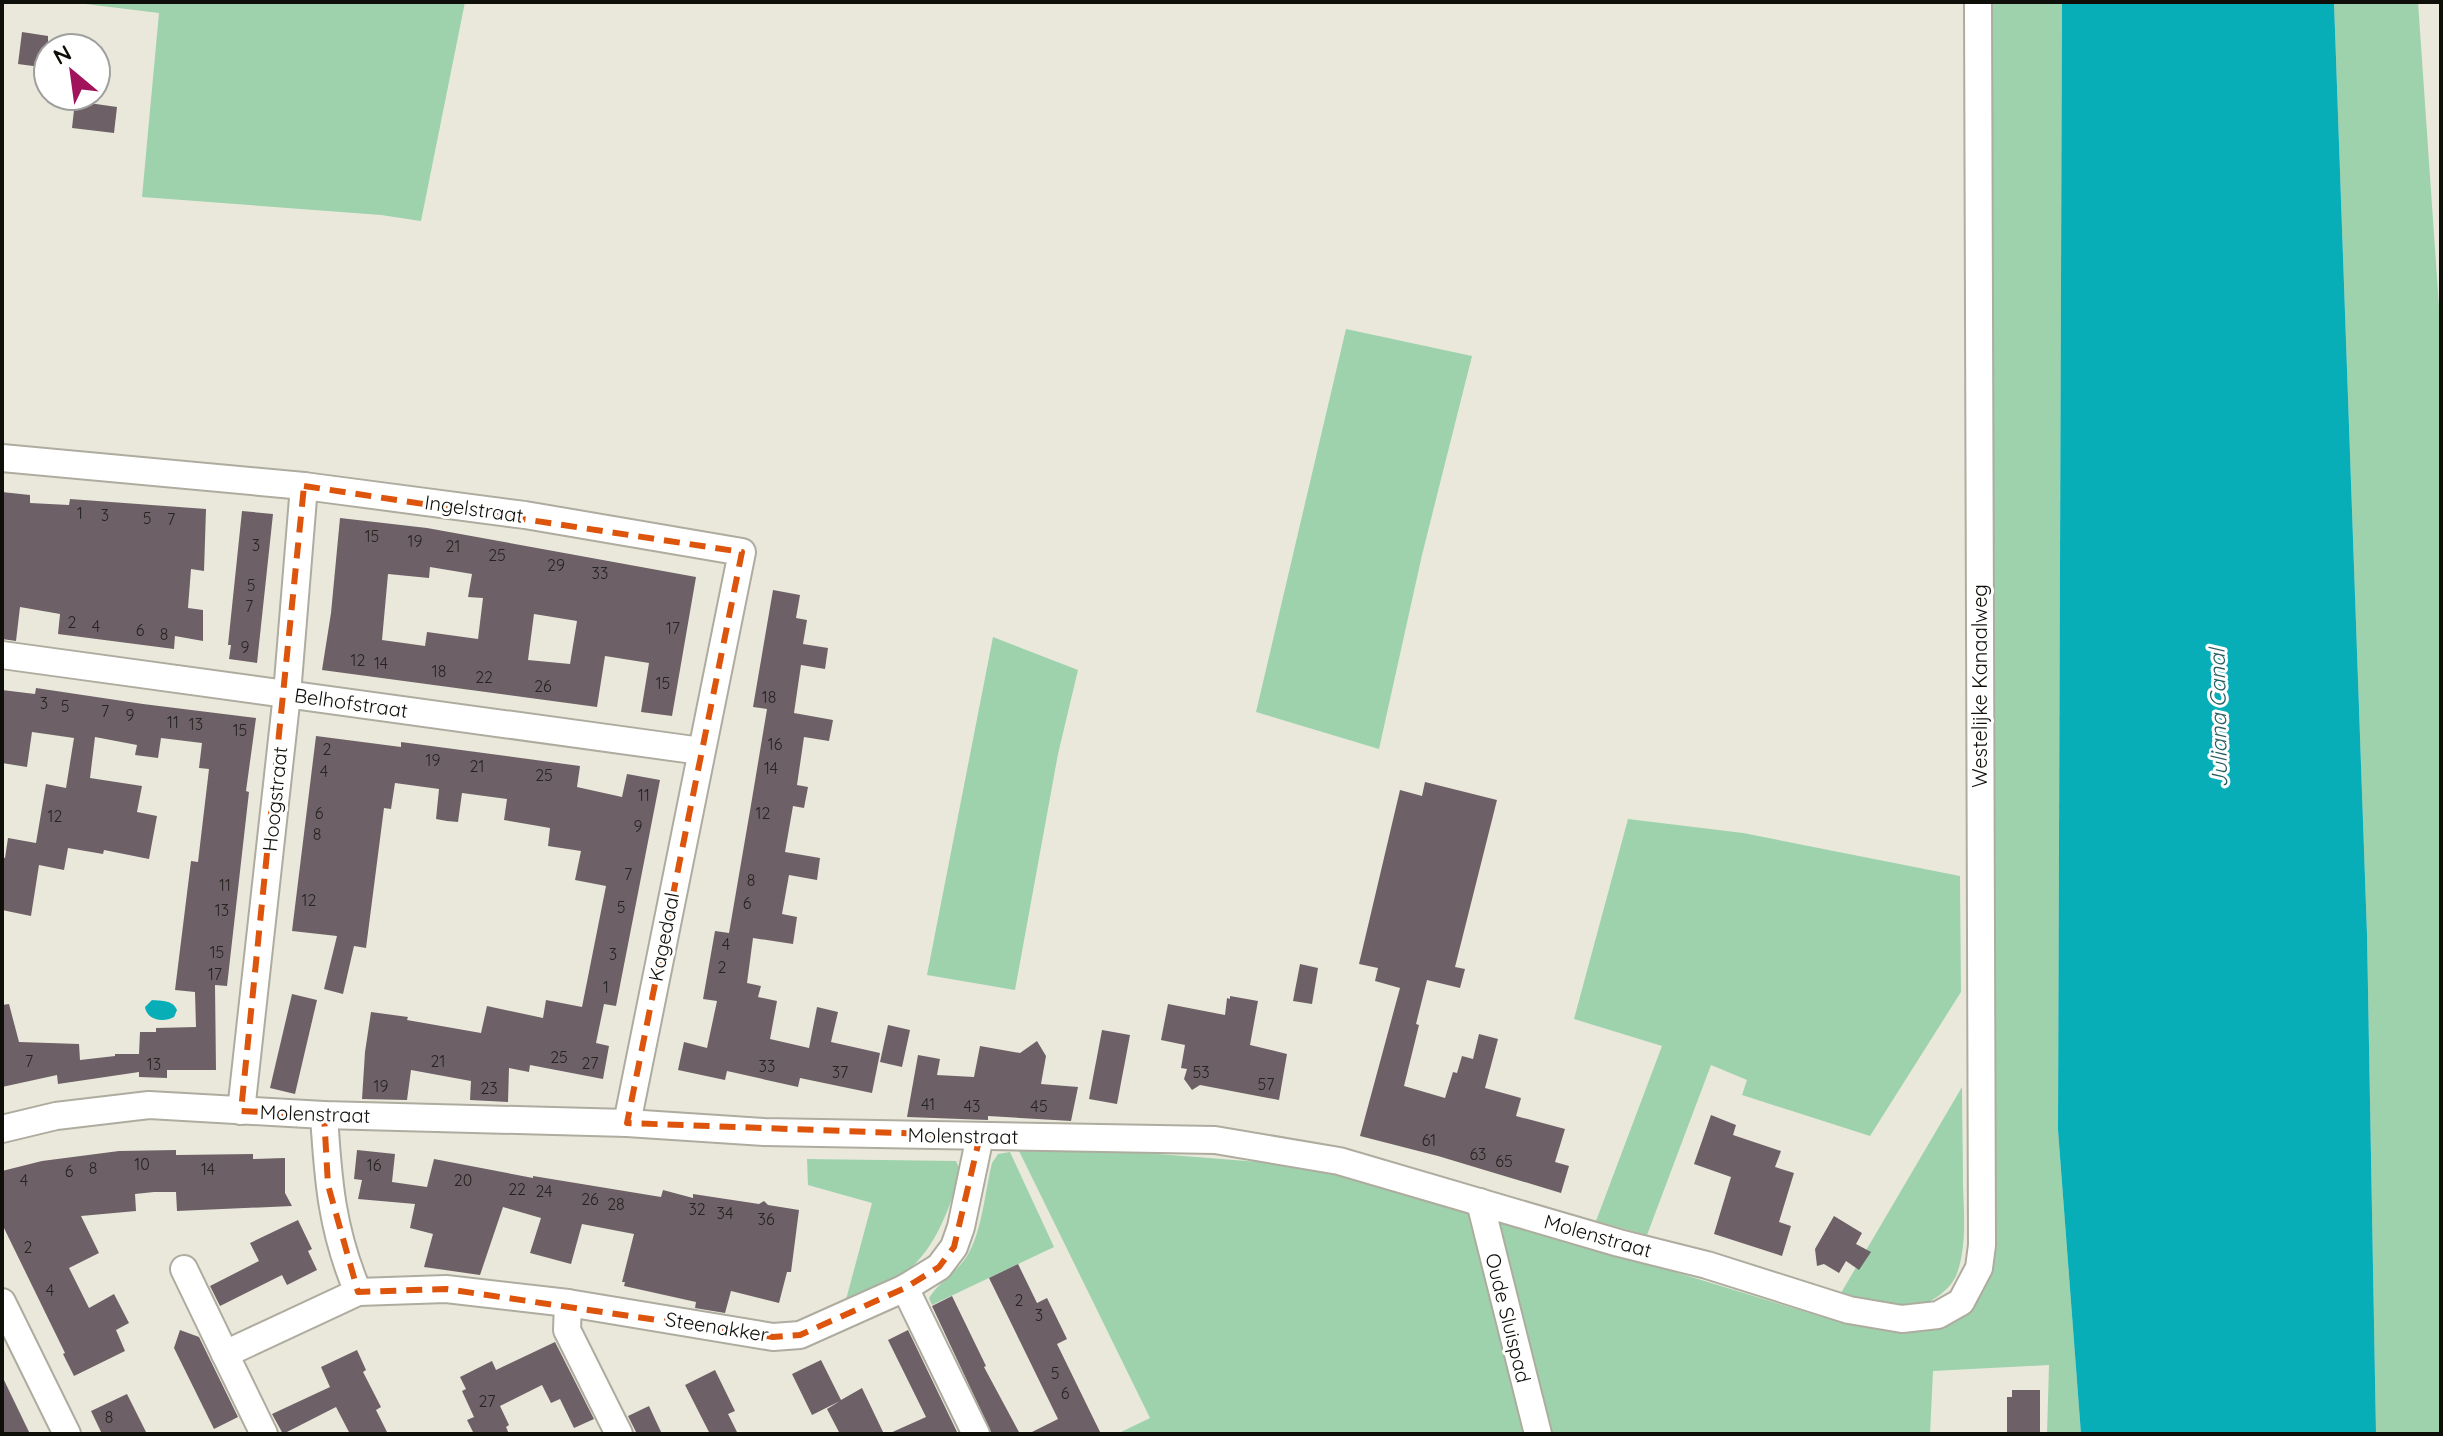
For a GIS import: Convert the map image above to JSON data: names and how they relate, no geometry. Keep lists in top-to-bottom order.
{
  "streets": {
    "street": [
      "Ingelstraat",
      "Westelijke Kanaalweg",
      "Belhofstraat",
      "Hoogstraat",
      "Kagedaal",
      "Molenstraat",
      "Oude Sluispad",
      "Steenakker"
    ]
  },
  "crossings": [
    ["Ingelstraat", "Belhofstraat"],
    ["Ingelstraat", "Hoogstraat"],
    ["Ingelstraat", "Kagedaal"],
    ["Westelijke Kanaalweg", "Molenstraat"],
    ["Belhofstraat", "Hoogstraat"],
    ["Belhofstraat", "Kagedaal"],
    ["Hoogstraat", "Molenstraat"],
    ["Kagedaal", "Molenstraat"],
    ["Molenstraat", "Oude Sluispad"],
    ["Molenstraat", "Steenakker"]
  ],
  "water": ["Juliana Canal"],
  "house_numbers": [
    "1",
    "3",
    "5",
    "7",
    "15",
    "19",
    "3",
    "21",
    "25",
    "29",
    "33",
    "5",
    "7",
    "2",
    "4",
    "17",
    "6",
    "8",
    "9",
    "12",
    "14",
    "18",
    "22",
    "15",
    "26",
    "18",
    "3",
    "5",
    "7",
    "9",
    "11",
    "13",
    "15",
    "16",
    "2",
    "19",
    "21",
    "14",
    "4",
    "25",
    "11",
    "6",
    "12",
    "12",
    "9",
    "8",
    "7",
    "8",
    "11",
    "12",
    "6",
    "5",
    "13",
    "4",
    "15",
    "3",
    "2",
    "17",
    "1",
    "25",
    "7",
    "21",
    "27",
    "13",
    "33",
    "37",
    "53",
    "57",
    "19",
    "23",
    "41",
    "43",
    "45",
    "61",
    "63",
    "65",
    "10",
    "16",
    "8",
    "14",
    "6",
    "4",
    "20",
    "22",
    "24",
    "26",
    "28",
    "32",
    "34",
    "36",
    "2",
    "4",
    "2",
    "3",
    "5",
    "6",
    "27",
    "8"
  ],
  "north": "top left"
}
